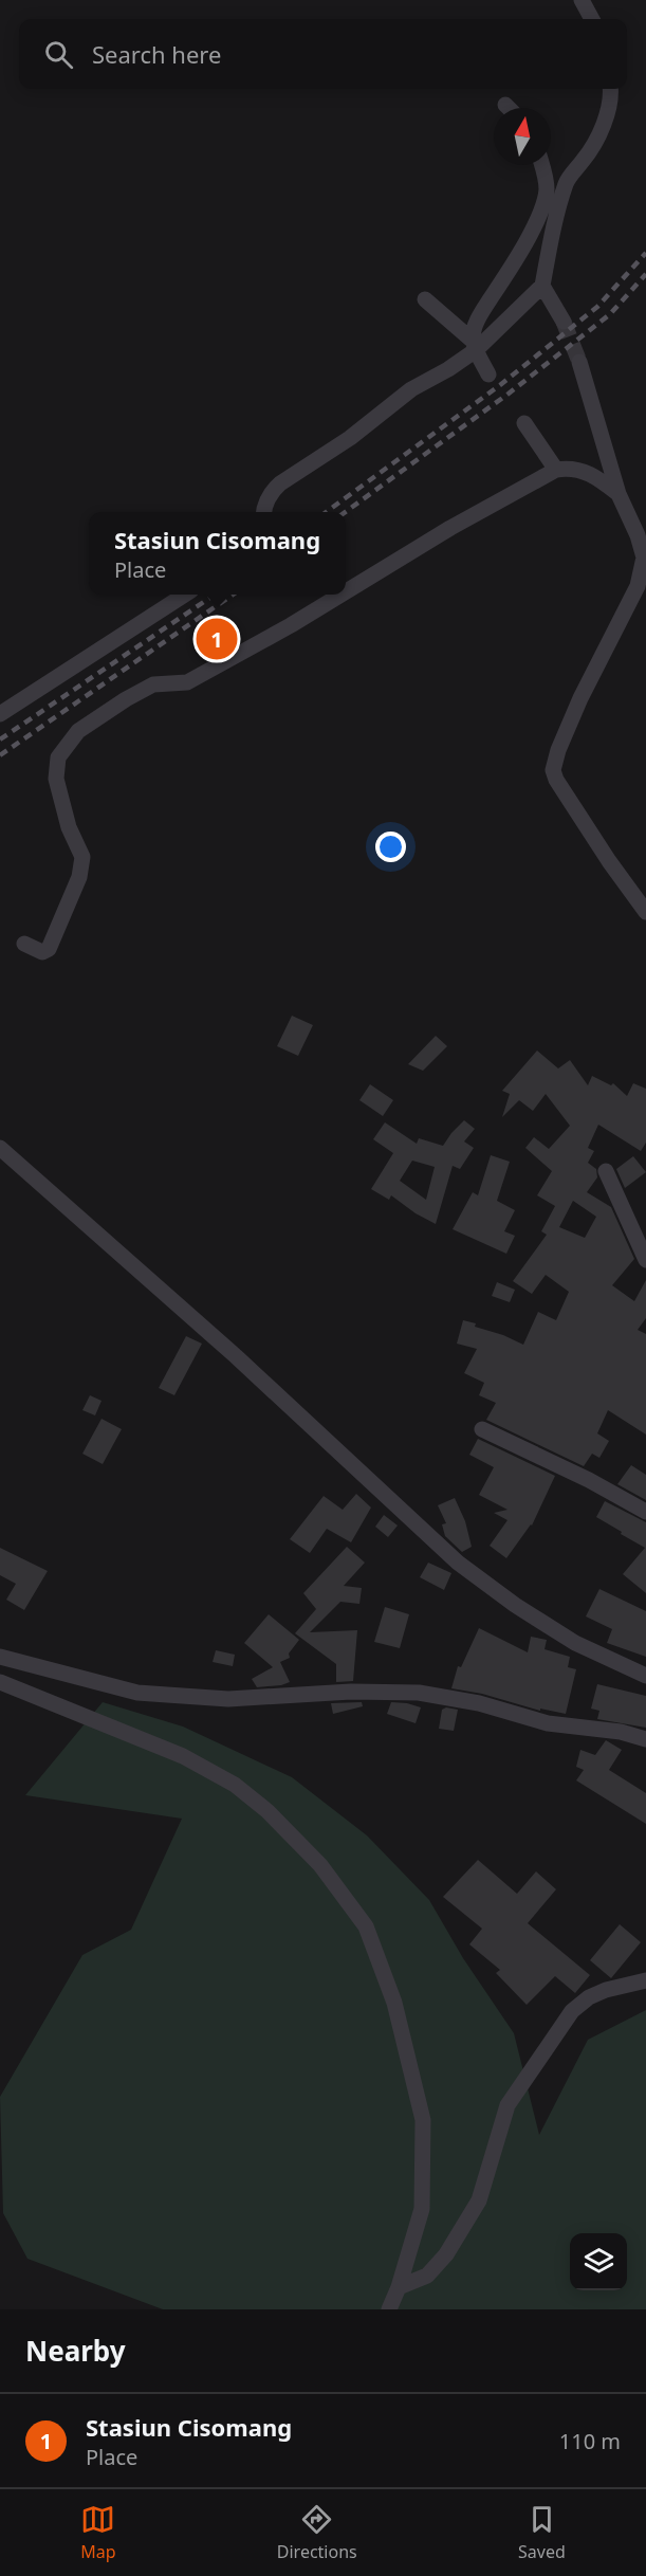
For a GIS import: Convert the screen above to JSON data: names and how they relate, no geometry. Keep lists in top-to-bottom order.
{
  "north": "top",
  "page": {
    "search": "Search here",
    "popup": ["Stasiun Cisomang", "Place"],
    "pins": "1",
    "heading": "Nearby",
    "list": [
      {
        "mark": "1",
        "name": "Stasiun Cisomang",
        "note": "Place",
        "value": "110 m"
      }
    ],
    "nav": ["Map", "Directions", "Saved"]
  }
}
